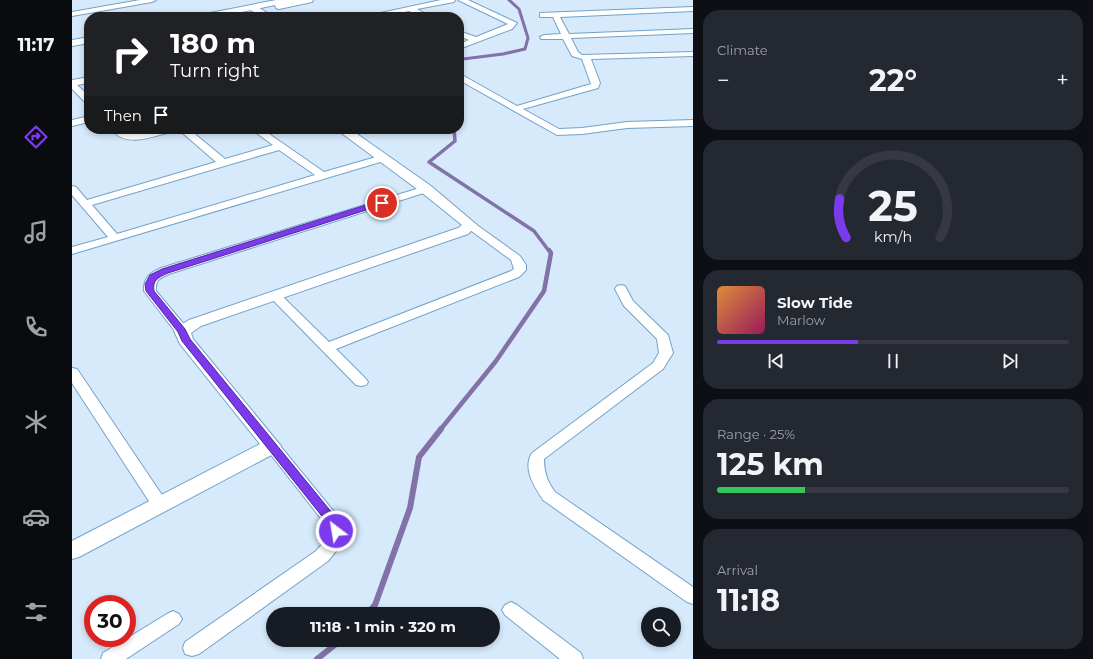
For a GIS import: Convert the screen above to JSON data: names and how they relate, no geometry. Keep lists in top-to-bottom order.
{
  "page": {
    "tabs": "11:17",
    "tile": [
      "Climate",
      ["Range · 25%", "125 km"],
      ["Arrival", "11:18"]
    ],
    "turn": ["180 m", "Turn right"],
    "heat": ["−", "22°", "+"],
    "then": "Then",
    "song": ["Slow Tide", "Marlow"],
    "limit": "30",
    "trip": "11:18 · 1 min · 320 m",
    "gauge": ["25", "km/h"]
  }
}
